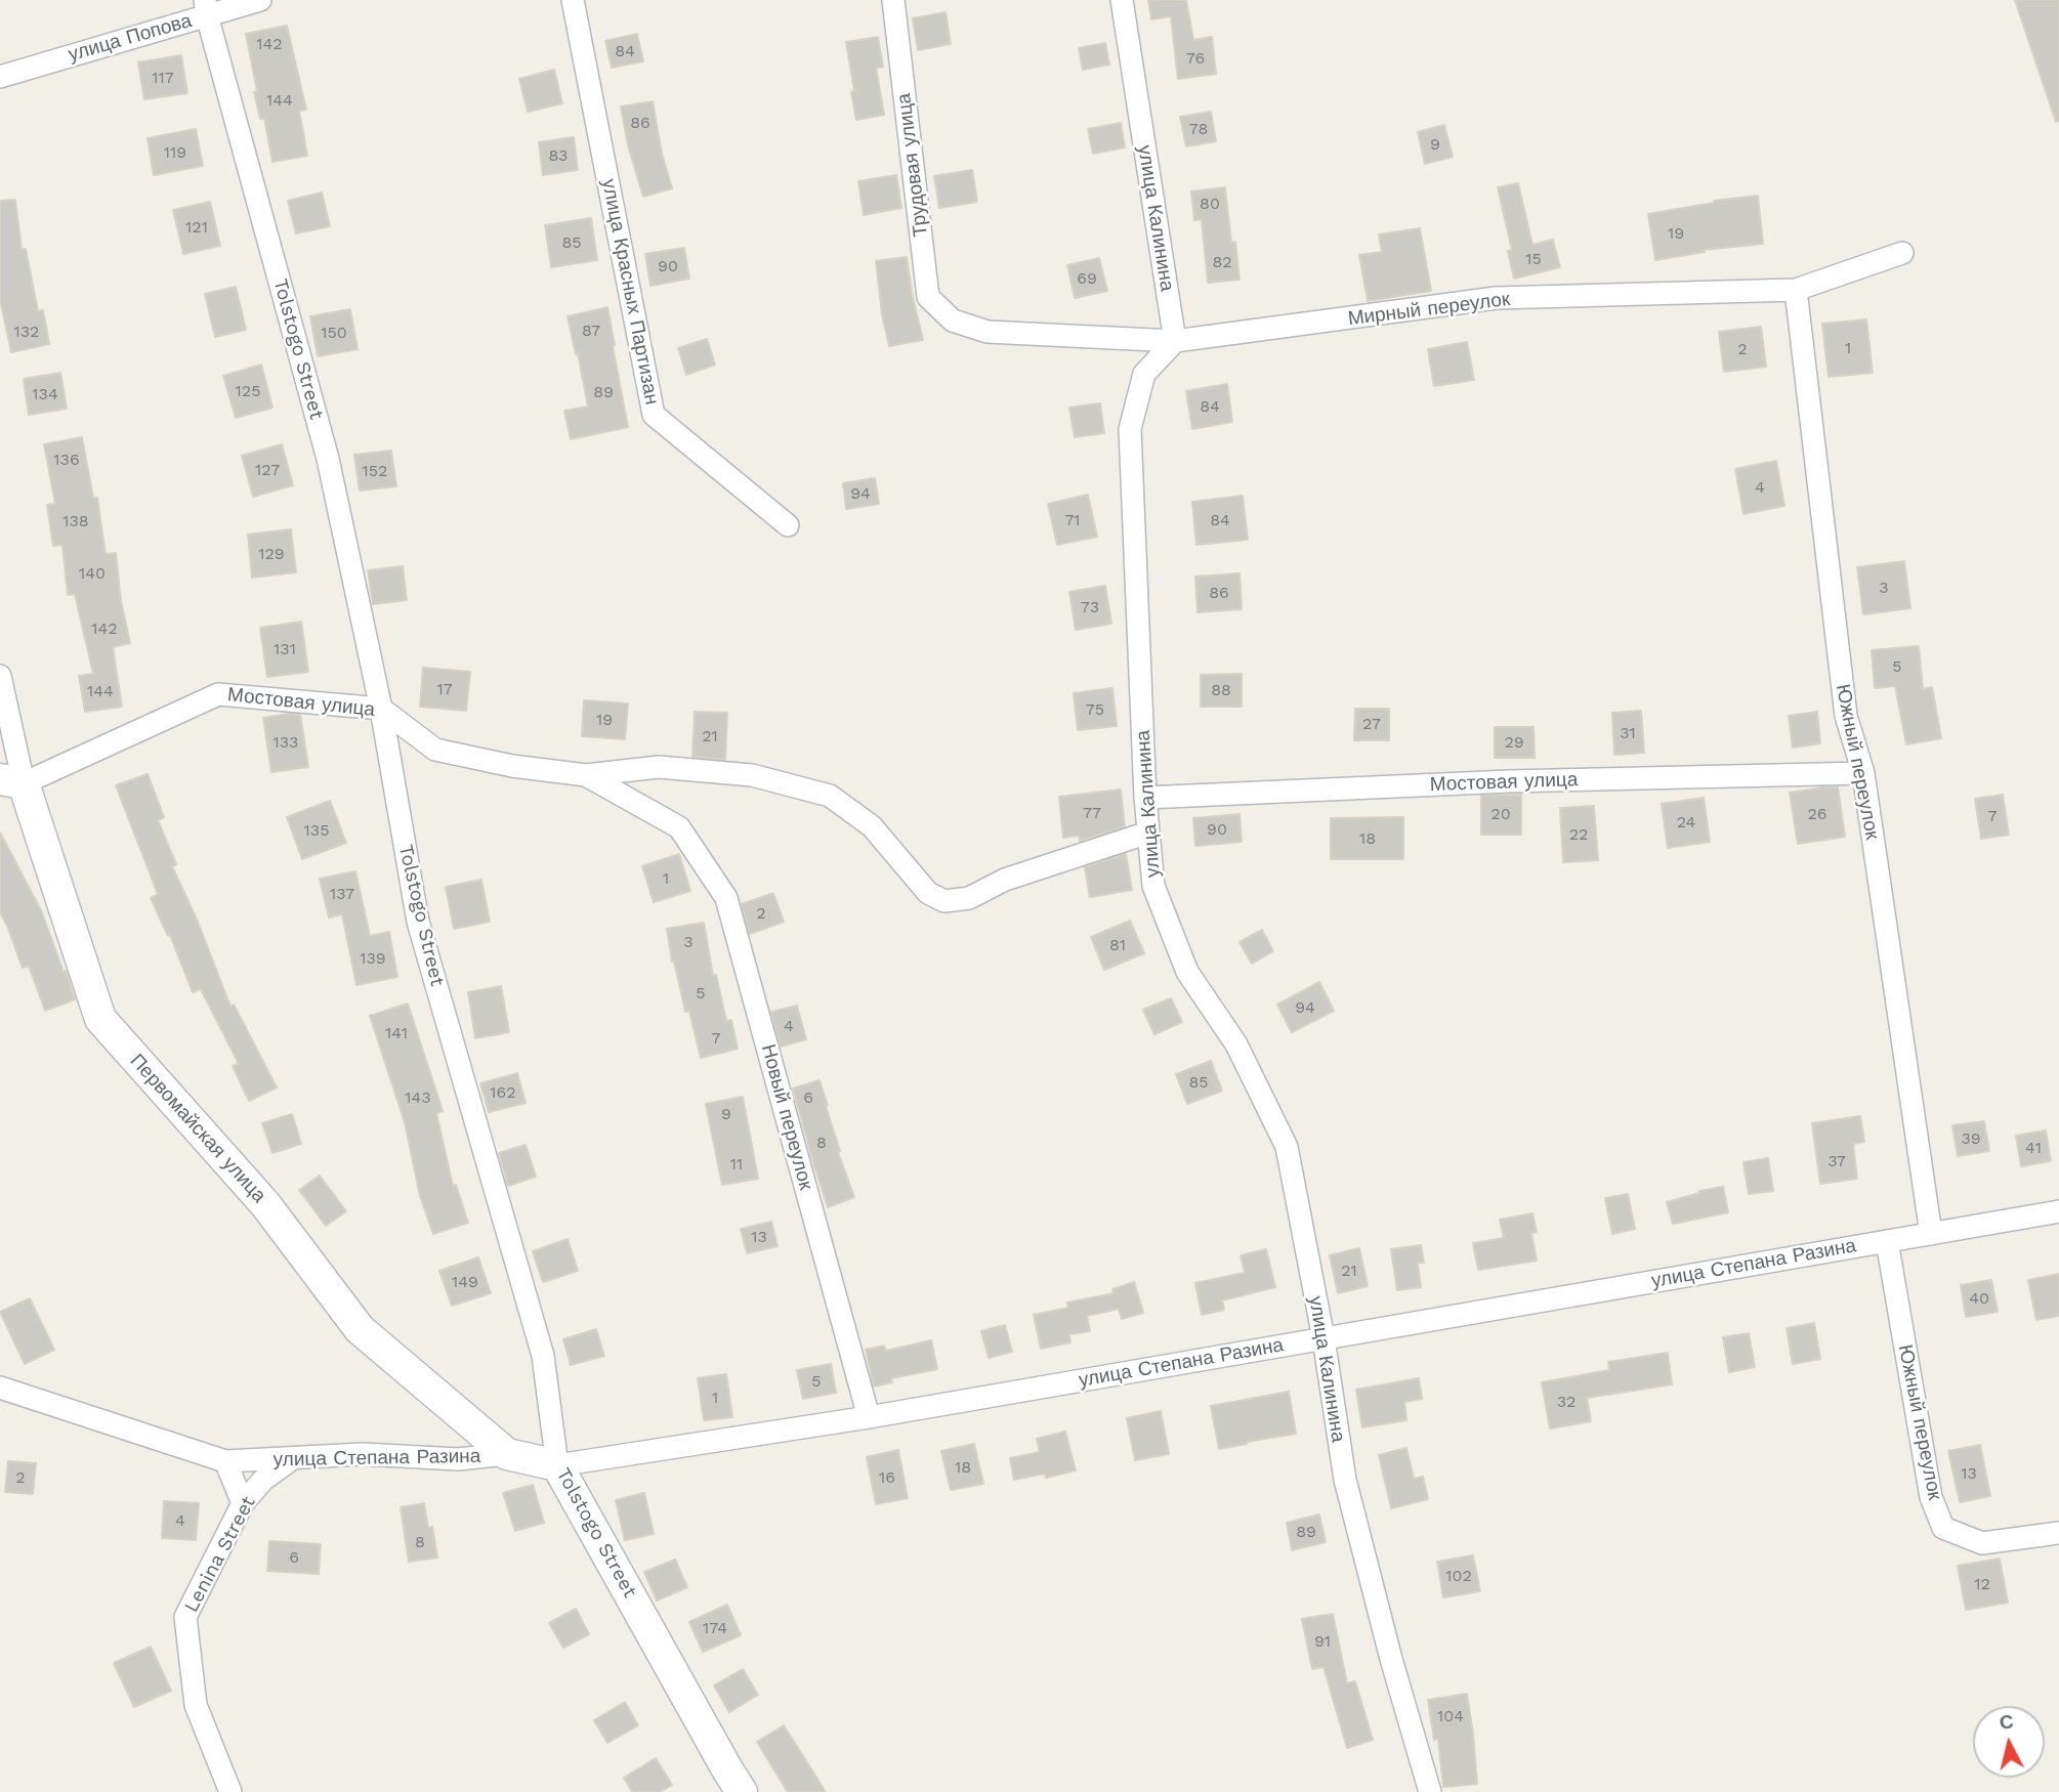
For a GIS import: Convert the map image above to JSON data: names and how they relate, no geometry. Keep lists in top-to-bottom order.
{
  "streets": {
    "main road": ["Tolstogo Street", "Первомайская улица"],
    "street": [
      "улица Попова",
      "Трудовая улица",
      "улица Калинина",
      "улица Красных Партизан",
      "Мирный переулок",
      "Мостовая улица",
      "Южный переулок",
      "Новый переулок",
      "улица Степана Разина",
      "Lenina Street"
    ]
  },
  "crossings": [
    ["улица Попова", "Tolstogo Street"],
    ["Трудовая улица", "Мирный переулок"],
    ["улица Калинина", "Мирный переулок"],
    ["улица Калинина", "Мостовая улица"],
    ["улица Калинина", "улица Степана Разина"],
    ["Мирный переулок", "Южный переулок"],
    ["Tolstogo Street", "Мостовая улица"],
    ["Tolstogo Street", "Первомайская улица"],
    ["Tolstogo Street", "улица Степана Разина"],
    ["Мостовая улица", "Южный переулок"],
    ["Мостовая улица", "Новый переулок"],
    ["Мостовая улица", "Первомайская улица"],
    ["Южный переулок", "улица Степана Разина"],
    ["Новый переулок", "улица Степана Разина"],
    ["Первомайская улица", "улица Степана Разина"],
    ["улица Степана Разина", "Lenina Street"]
  ],
  "house_numbers": [
    "142",
    "84",
    "76",
    "117",
    "144",
    "86",
    "78",
    "9",
    "119",
    "83",
    "80",
    "121",
    "19",
    "85",
    "15",
    "82",
    "90",
    "69",
    "87",
    "132",
    "150",
    "1",
    "2",
    "125",
    "89",
    "134",
    "84",
    "136",
    "127",
    "152",
    "4",
    "94",
    "71",
    "84",
    "138",
    "129",
    "140",
    "3",
    "86",
    "73",
    "142",
    "131",
    "5",
    "17",
    "88",
    "144",
    "75",
    "19",
    "27",
    "31",
    "21",
    "133",
    "29",
    "77",
    "20",
    "26",
    "7",
    "24",
    "90",
    "135",
    "22",
    "18",
    "1",
    "137",
    "2",
    "3",
    "81",
    "139",
    "5",
    "94",
    "4",
    "141",
    "7",
    "85",
    "162",
    "143",
    "6",
    "9",
    "39",
    "8",
    "41",
    "37",
    "11",
    "13",
    "21",
    "149",
    "40",
    "5",
    "1",
    "32",
    "18",
    "13",
    "2",
    "16",
    "4",
    "89",
    "8",
    "6",
    "102",
    "12",
    "174",
    "91",
    "104"
  ],
  "north": "top"
}
